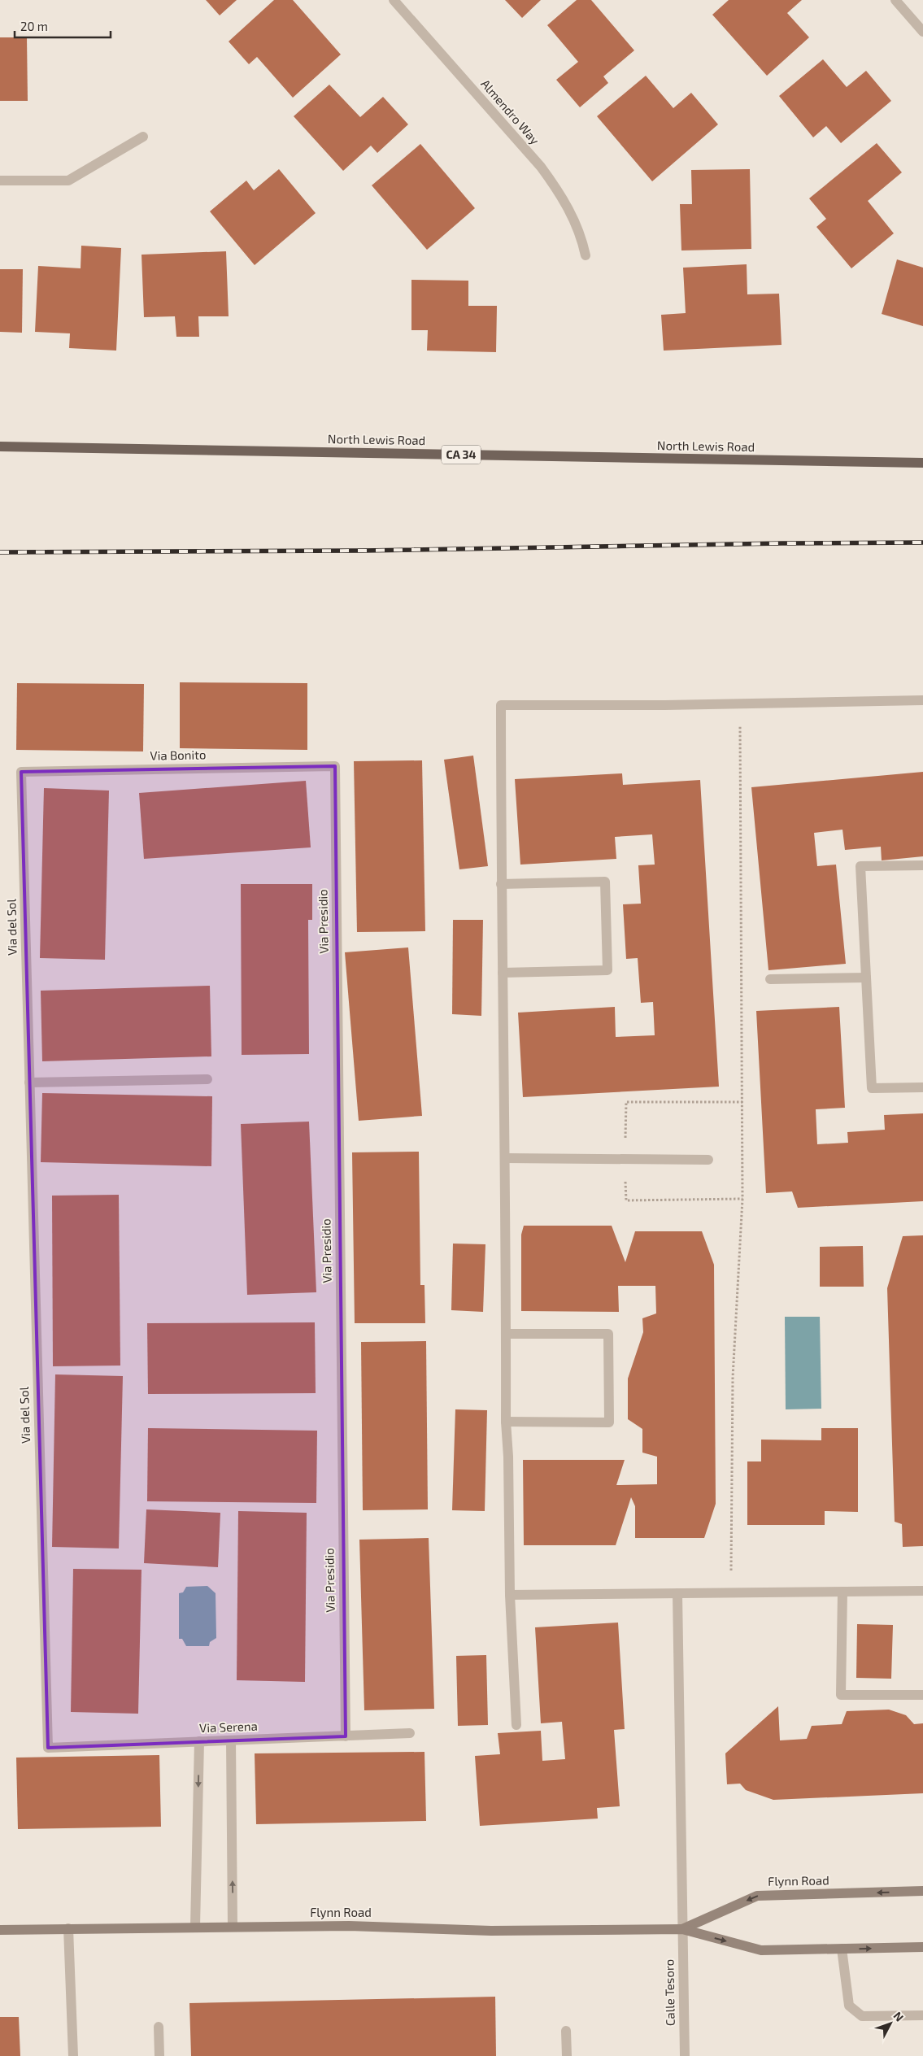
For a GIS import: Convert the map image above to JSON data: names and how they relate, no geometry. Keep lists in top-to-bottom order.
{
  "streets": {
    "main road": ["North Lewis Road", "CA 34", "Flynn Road"],
    "street": [
      "Almendro Way",
      "Via Bonito",
      "Via Presidio",
      "Via del Sol",
      "Via Serena",
      "Calle Tesoro"
    ]
  },
  "crossings": [
    ["Via Bonito", "Via Presidio"],
    ["Via Bonito", "Via del Sol"],
    ["Via Presidio", "Via Serena"],
    ["Via del Sol", "Via Serena"],
    ["Flynn Road", "Calle Tesoro"]
  ],
  "scale_bar": "20 m",
  "north": "top right"
}
